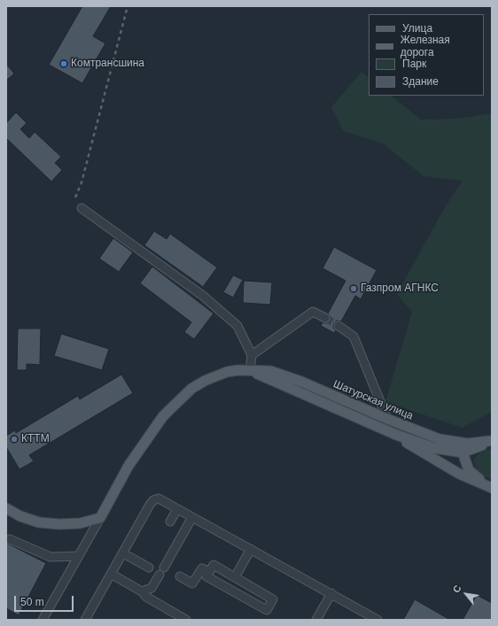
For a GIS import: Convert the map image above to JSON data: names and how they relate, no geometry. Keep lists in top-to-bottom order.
{
  "streets": {
    "main road": ["Шатурская улица"]
  },
  "places": ["Комтрансшина", "Газпром АГНКС", "КТТМ"],
  "legend": [
    "Улица",
    "Железная дорога",
    "Парк",
    "Здание"
  ],
  "scale_bar": "50 m",
  "north": "top left"
}
